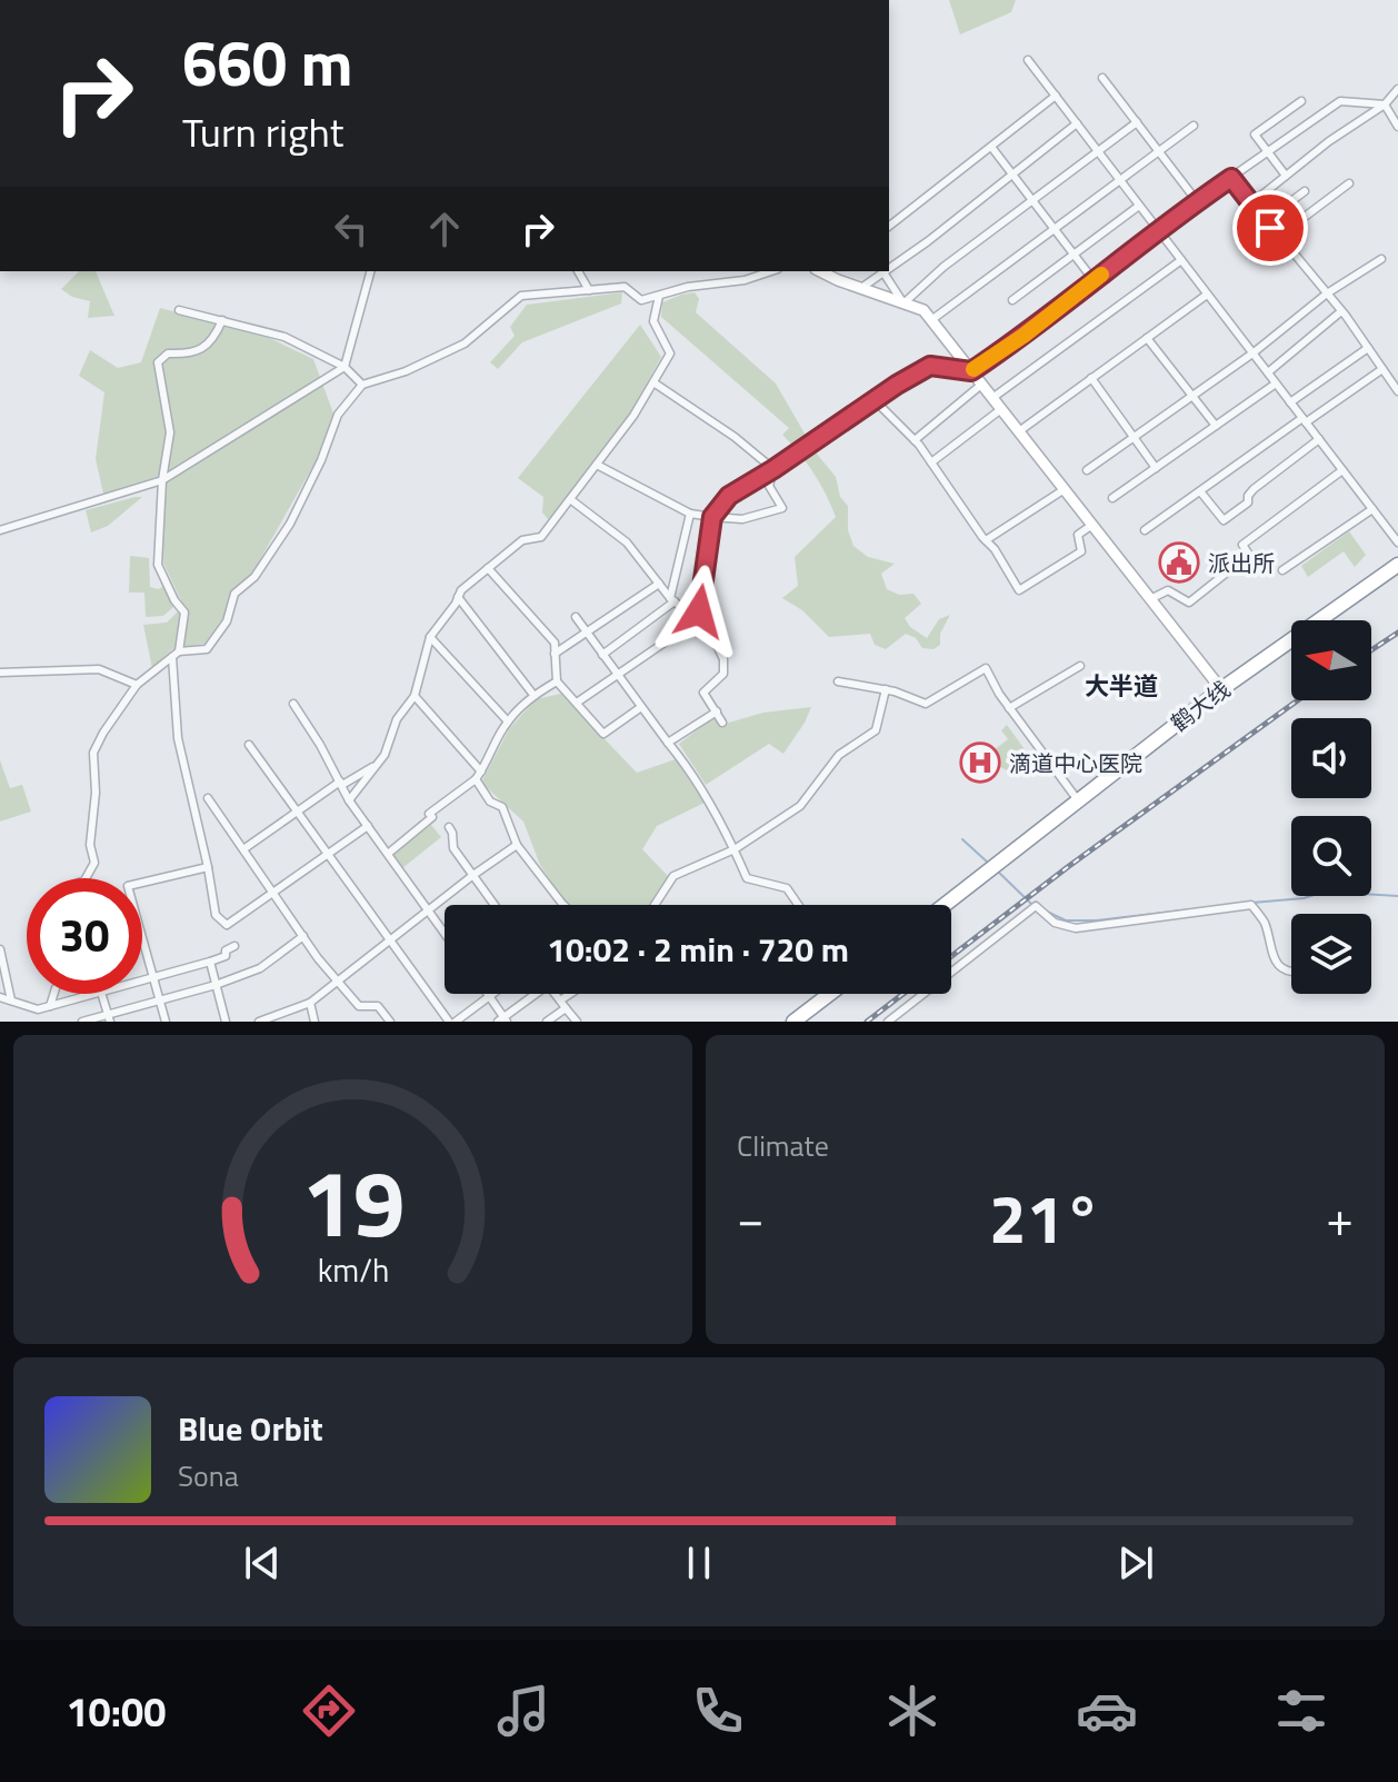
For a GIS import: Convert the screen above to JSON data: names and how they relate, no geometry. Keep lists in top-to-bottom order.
{
  "streets": {
    "highway": ["鹤大线"]
  },
  "districts": ["大半道"],
  "places": {
    "public building": ["派出所"],
    "hospital": ["滴道中心医院"]
  },
  "north": "left",
  "page": {
    "turn": ["660 m", "Turn right"],
    "limit": "30",
    "trip": "10:02 · 2 min · 720 m",
    "tile": "Climate",
    "heat": ["−", "21°", "+"],
    "song": ["Blue Orbit", "Sona"],
    "tabs": "10:00",
    "gauge": ["19", "km/h"]
  }
}
